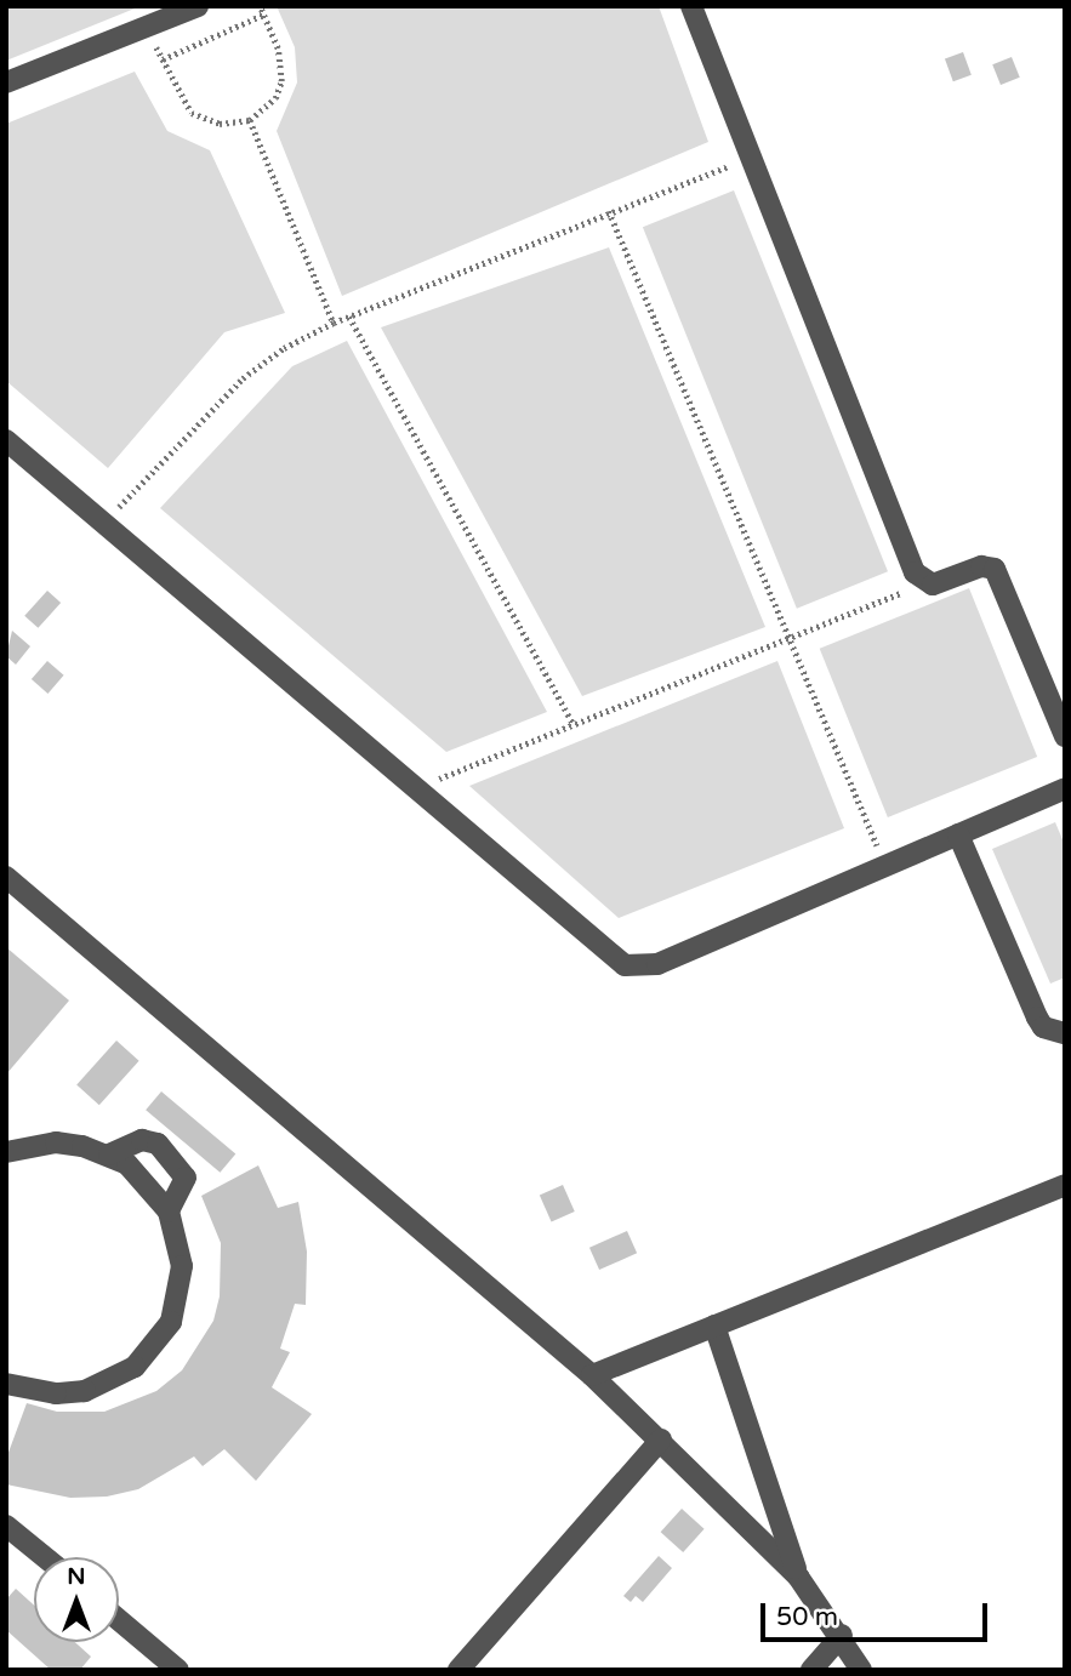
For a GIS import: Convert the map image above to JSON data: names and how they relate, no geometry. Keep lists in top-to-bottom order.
{
  "scale_bar": "50 m",
  "north": "top"
}
